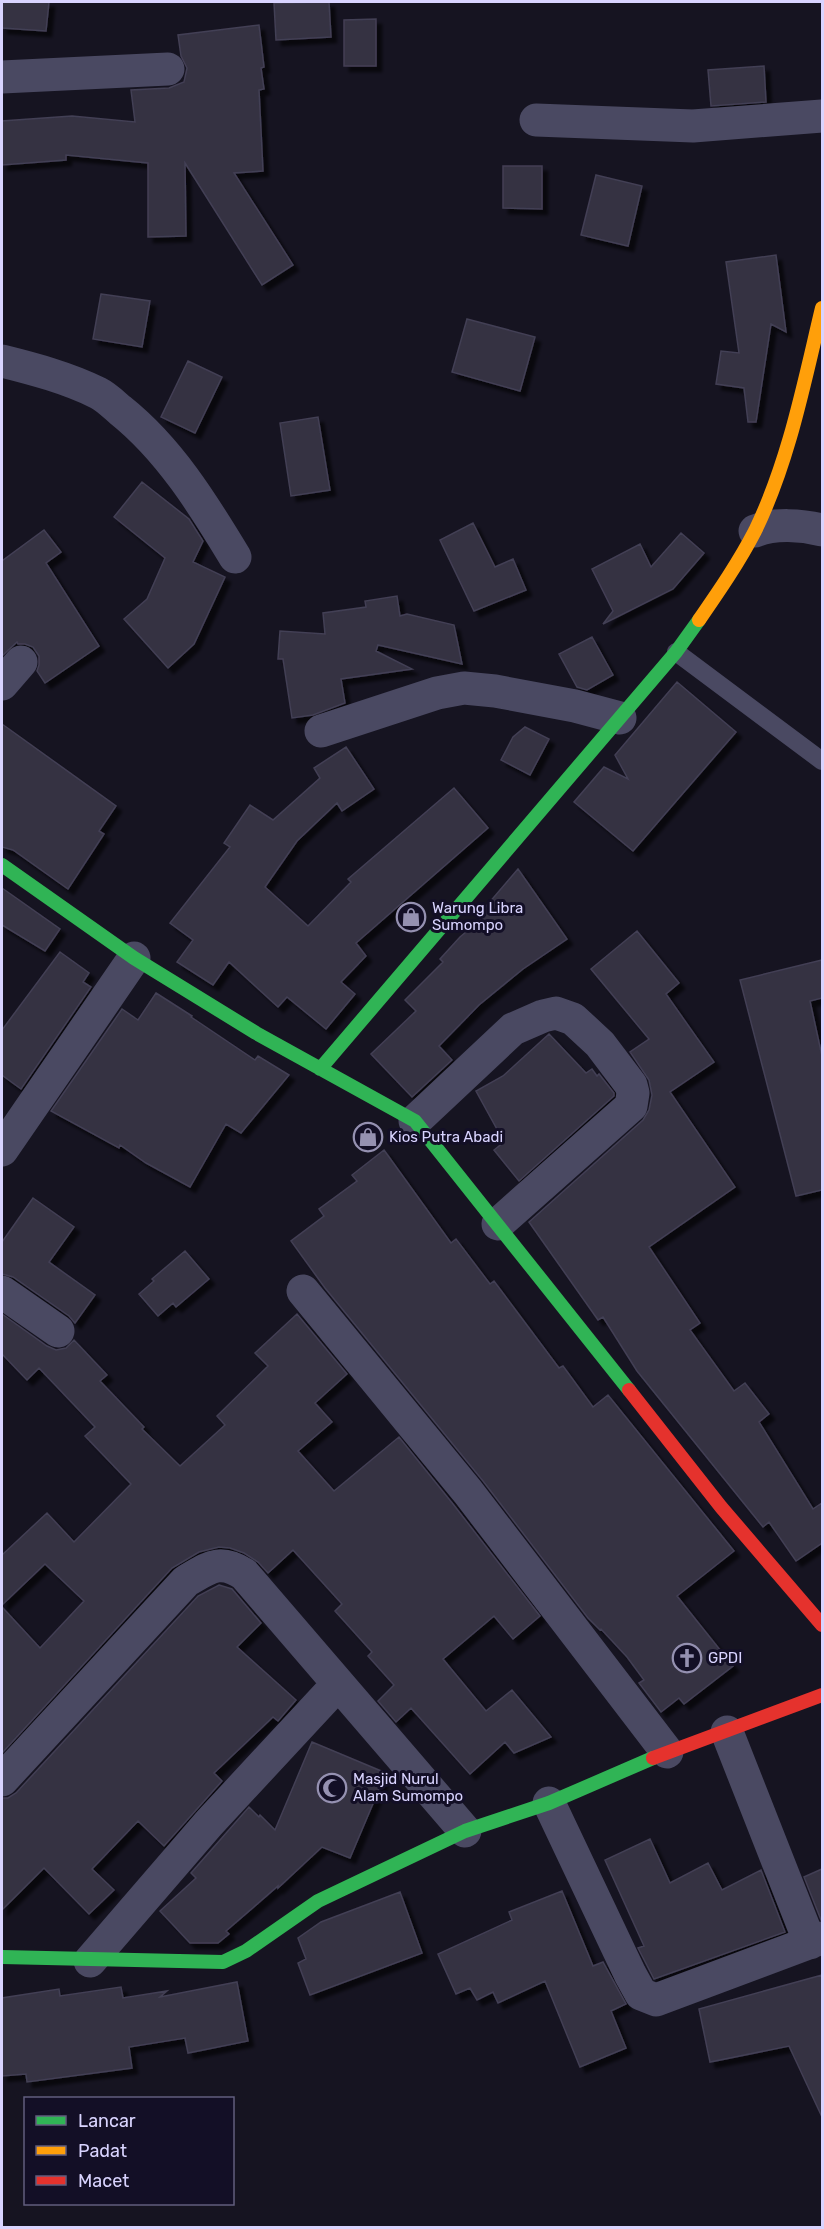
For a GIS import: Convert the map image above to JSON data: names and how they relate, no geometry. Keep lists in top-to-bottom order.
{
  "places": {
    "shop": ["Warung Libra Sumompo", "Kios Putra Abadi"],
    "church": ["GPDI"],
    "mosque": ["Masjid Nurul Alam Sumompo"]
  },
  "legend": ["Lancar", "Padat", "Macet"]
}
